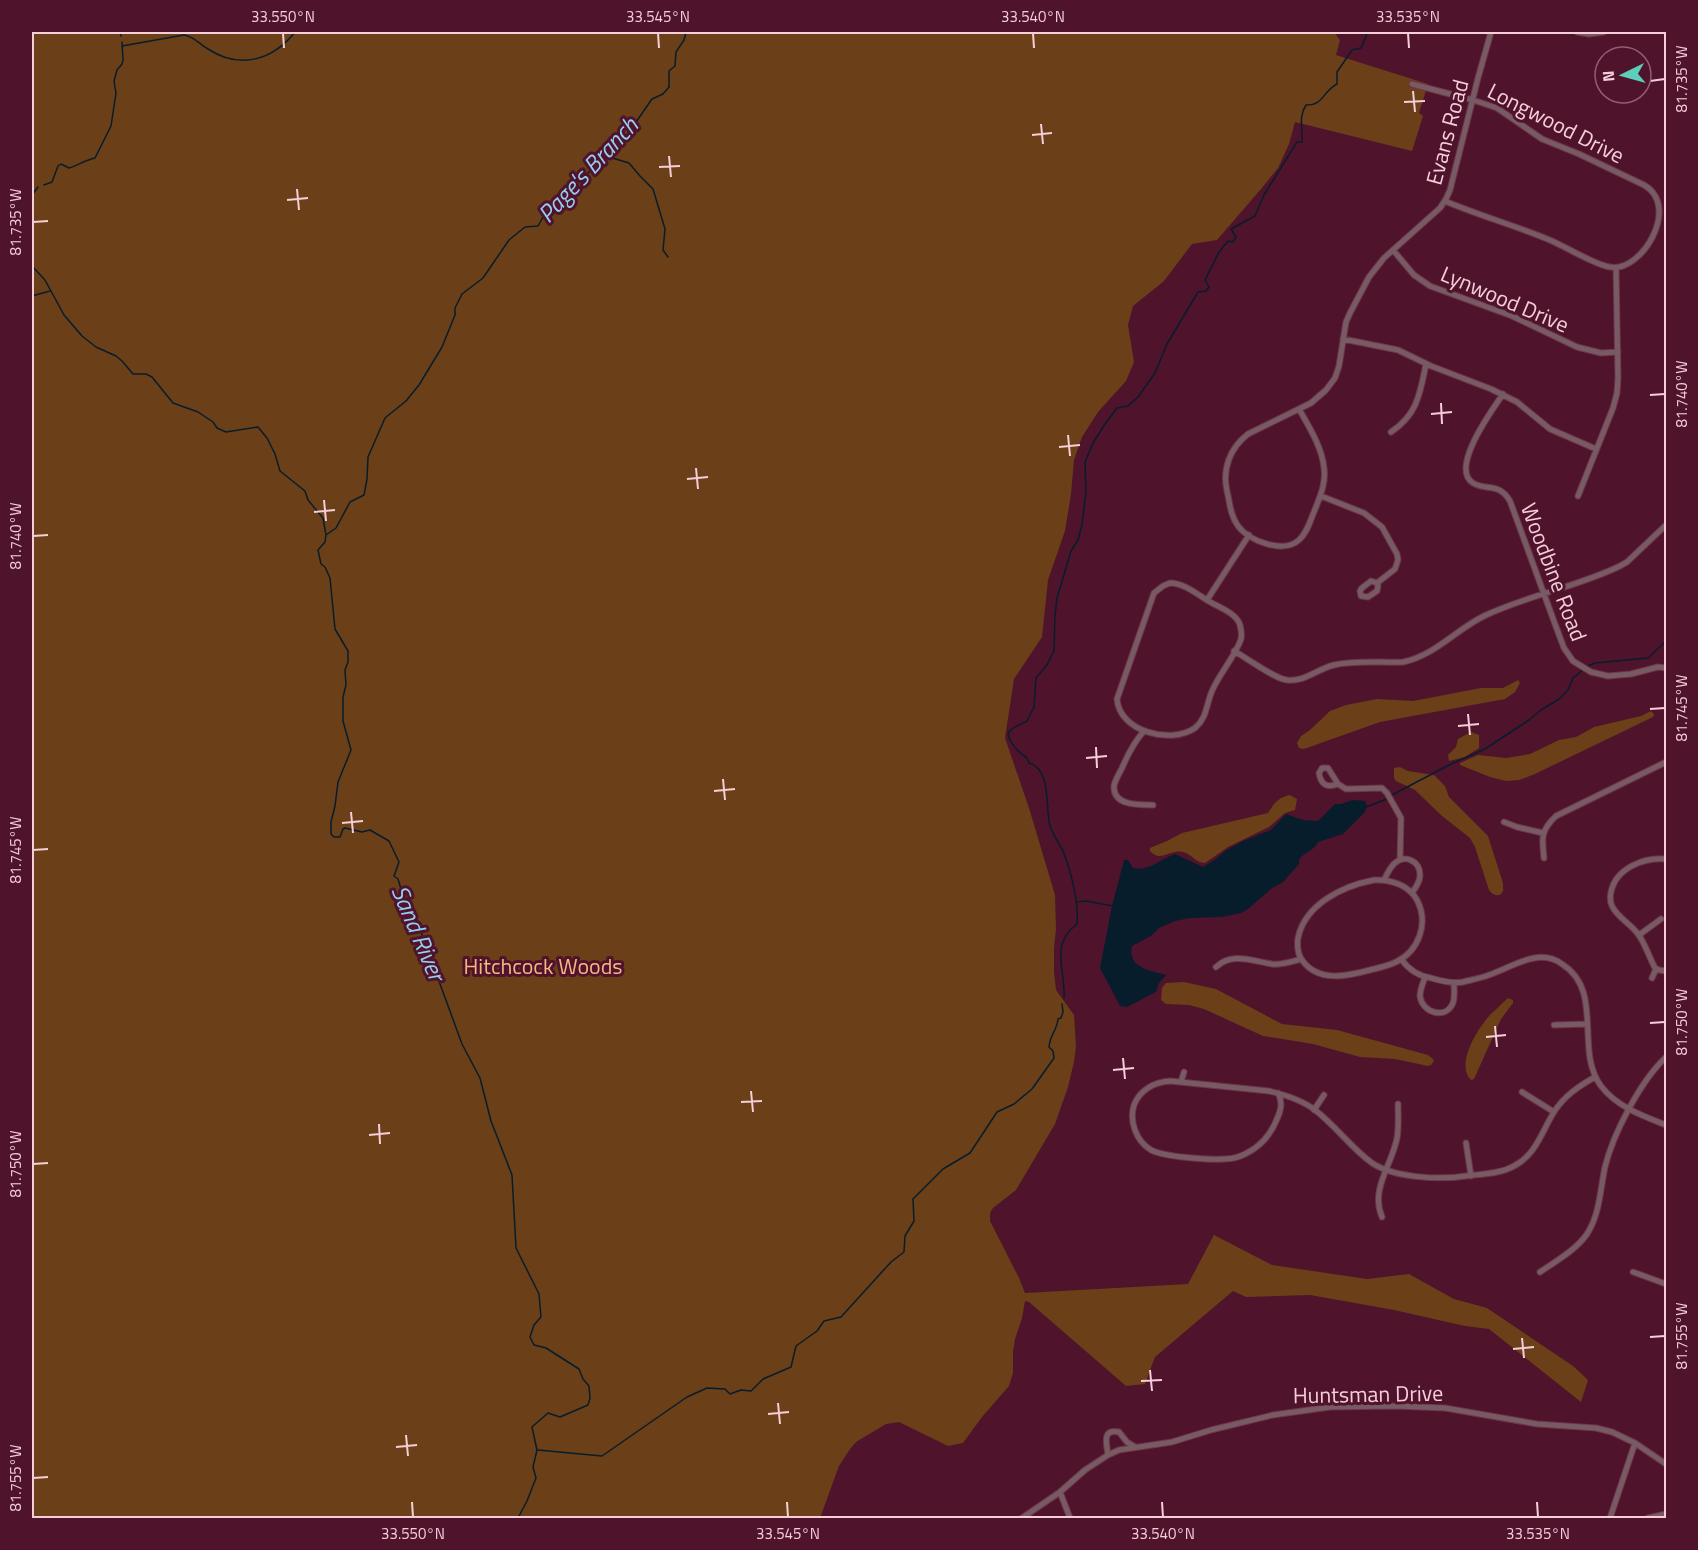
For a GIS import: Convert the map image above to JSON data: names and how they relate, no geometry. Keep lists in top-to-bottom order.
{
  "streets": {
    "street": [
      "Longwood Drive",
      "Evans Road",
      "Lynwood Drive",
      "Woodbine Road",
      "Huntsman Drive"
    ]
  },
  "crossings": [
    ["Longwood Drive", "Evans Road"],
    ["Evans Road", "Lynwood Drive"]
  ],
  "water": ["Page's Branch", "Sand River"],
  "parks": ["Hitchcock Woods"],
  "north": "left",
  "coordinates": [
    "33.550°N",
    "33.545°N",
    "33.540°N",
    "33.535°N",
    "81.735°W",
    "81.740°W",
    "81.745°W",
    "81.750°W",
    "81.755°W"
  ]
}
